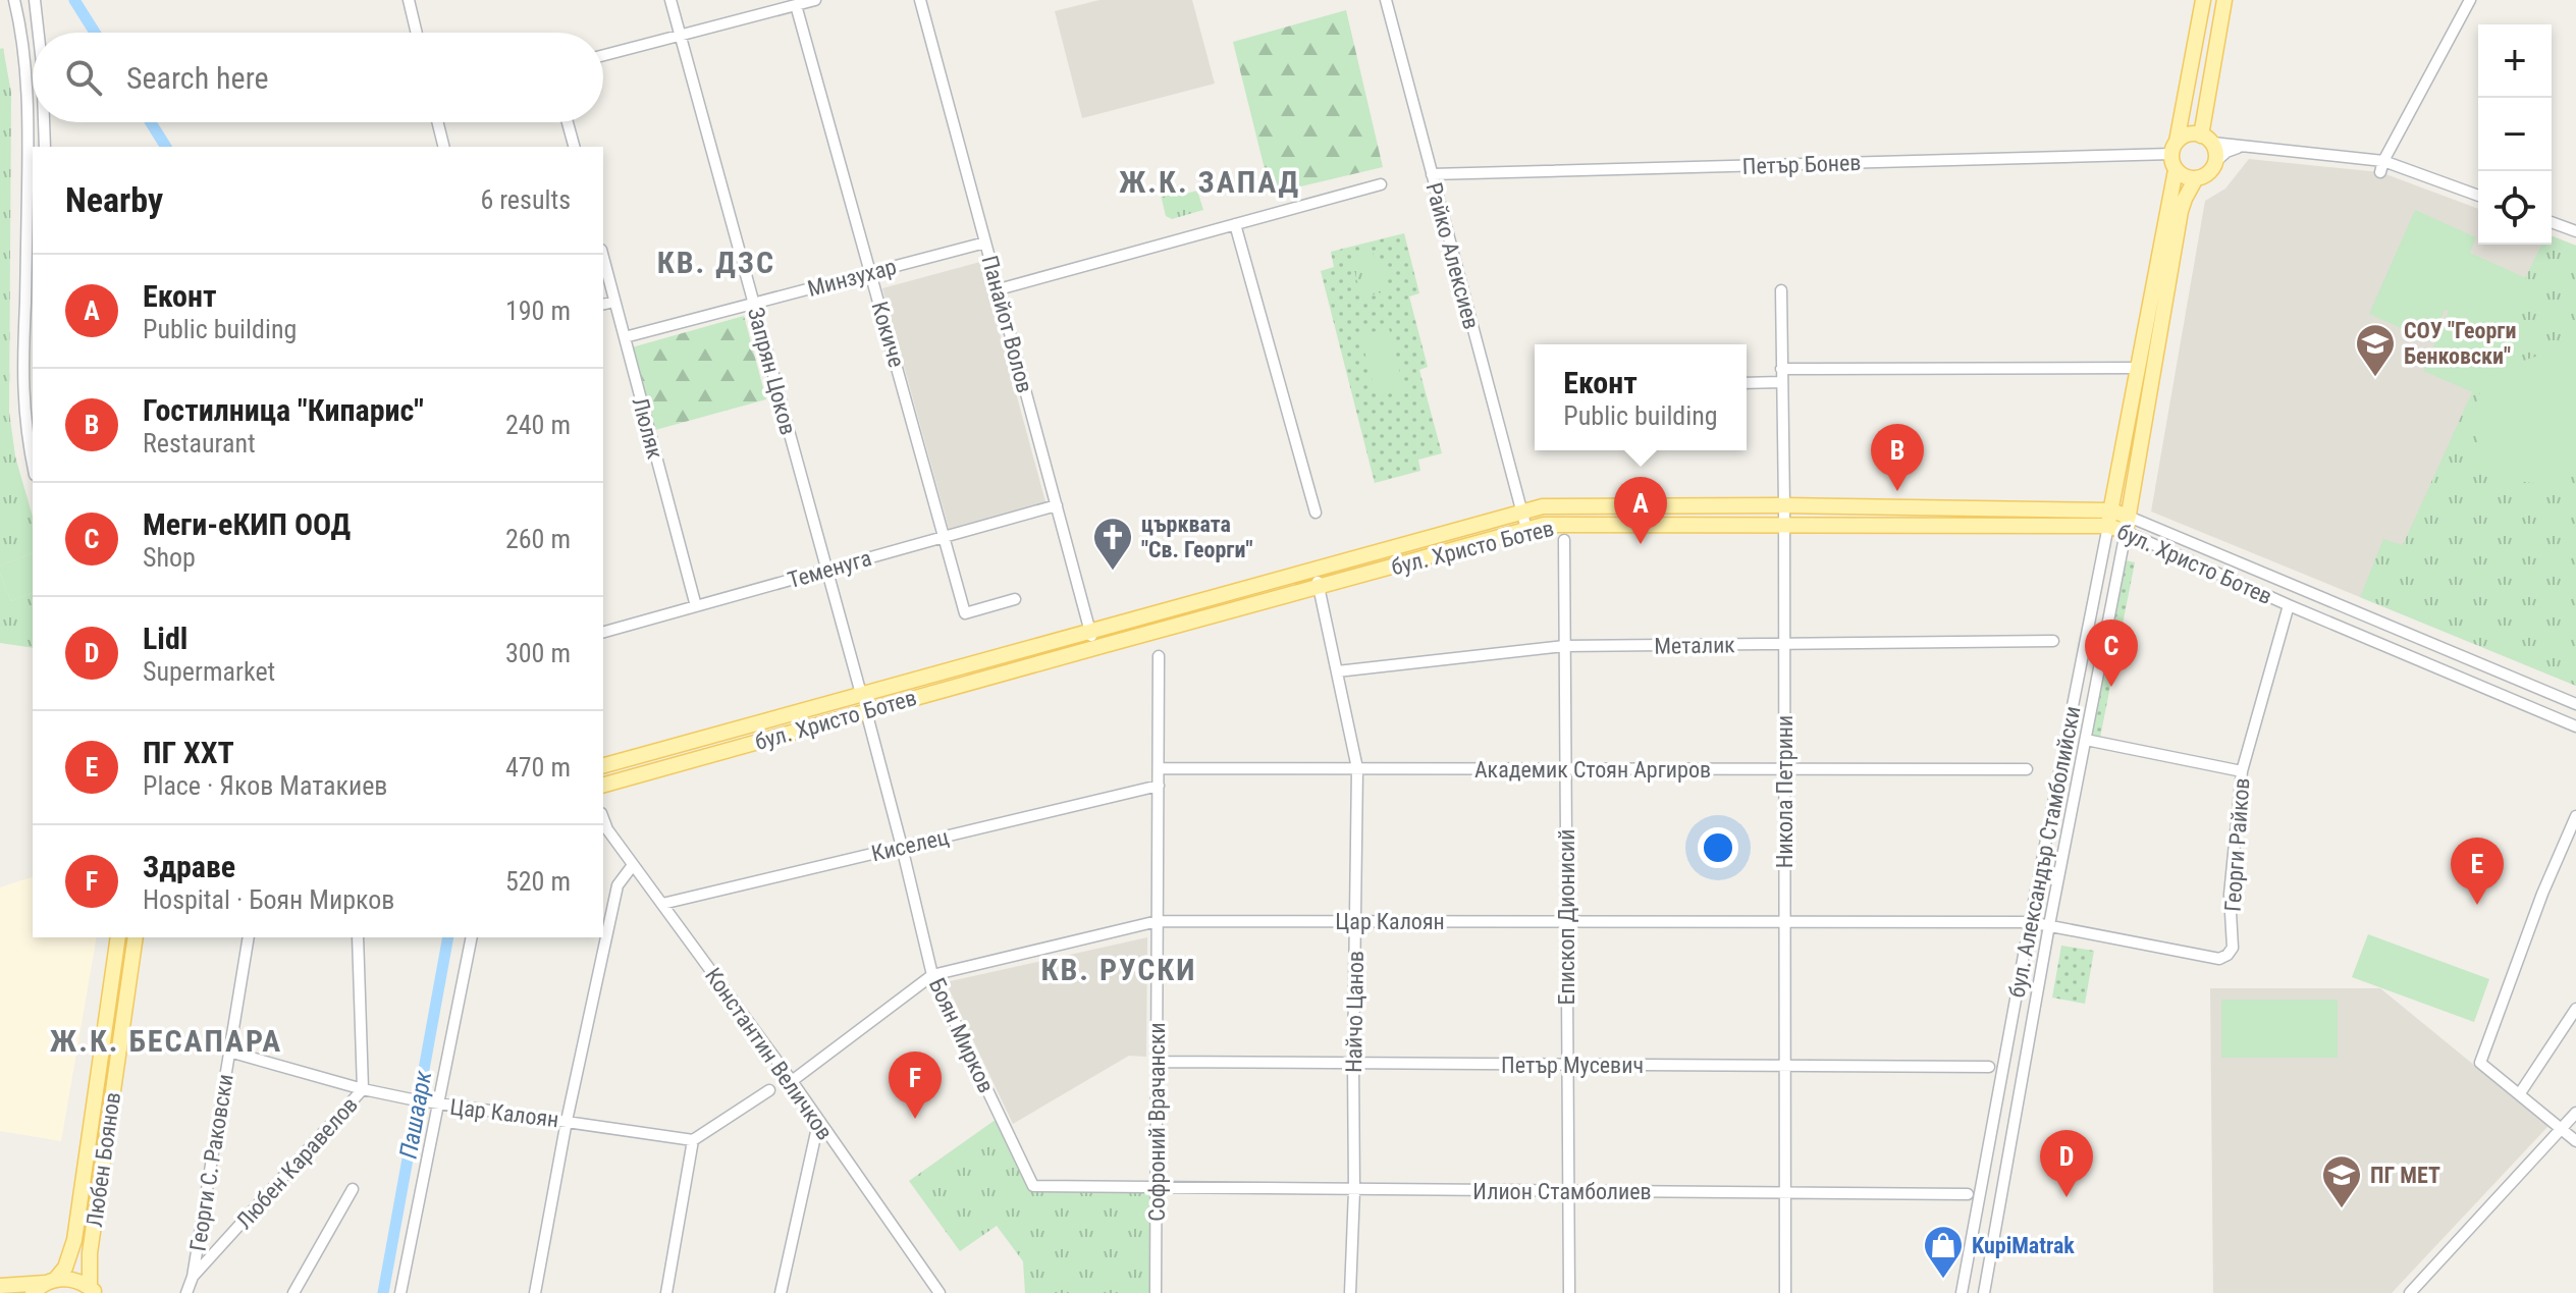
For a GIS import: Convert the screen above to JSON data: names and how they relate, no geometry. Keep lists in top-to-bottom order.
{
  "streets": {
    "main road": ["бул. Христо Ботев", "бул. Александър Стамболийски", "Любен Боянов"],
    "street": [
      "Петър Бонев",
      "Райко Алексиев",
      "Минзухар",
      "Панайот Волов",
      "Кокиче",
      "Запрян Цоков",
      "Люляк",
      "Теменуга",
      "Металик",
      "Академик Стоян Аргиров",
      "Никола Петрини",
      "Киселец",
      "Георги Райков",
      "Епископ Дионисий",
      "Цар Калоян",
      "Найчо Цанов",
      "Боян Мирков",
      "Константин Величков",
      "Петър Мусевич",
      "Софроний Врачански",
      "Георги С. Раковски",
      "Любен Каравелов",
      "Илион Стамболиев"
    ]
  },
  "crossings": [
    ["Петър Бонев", "Райко Алексиев"],
    ["Петър Бонев", "бул. Александър Стамболийски"],
    ["Райко Алексиев", "бул. Христо Ботев"],
    ["Минзухар", "Панайот Волов"],
    ["Минзухар", "Кокиче"],
    ["Минзухар", "Запрян Цоков"],
    ["Минзухар", "Люляк"],
    ["Панайот Волов", "бул. Христо Ботев"],
    ["Панайот Волов", "Теменуга"],
    ["Кокиче", "Теменуга"],
    ["Запрян Цоков", "бул. Христо Ботев"],
    ["Запрян Цоков", "Теменуга"],
    ["Люляк", "Теменуга"],
    ["бул. Христо Ботев", "Никола Петрини"],
    ["бул. Христо Ботев", "Георги Райков"],
    ["бул. Христо Ботев", "бул. Александър Стамболийски"],
    ["бул. Христо Ботев", "Найчо Цанов"],
    ["бул. Христо Ботев", "Боян Мирков"],
    ["Металик", "Никола Петрини"],
    ["Металик", "Епископ Дионисий"],
    ["Металик", "Найчо Цанов"],
    ["Академик Стоян Аргиров", "Никола Петрини"],
    ["Академик Стоян Аргиров", "Епископ Дионисий"],
    ["Академик Стоян Аргиров", "Найчо Цанов"],
    ["Академик Стоян Аргиров", "Софроний Врачански"],
    ["Никола Петрини", "Цар Калоян"],
    ["Никола Петрини", "Петър Мусевич"],
    ["Никола Петрини", "Илион Стамболиев"],
    ["Киселец", "Боян Мирков"],
    ["Киселец", "Константин Величков"],
    ["Киселец", "Софроний Врачански"],
    ["Георги Райков", "бул. Александър Стамболийски"],
    ["Георги Райков", "Цар Калоян"],
    ["бул. Александър Стамболийски", "Цар Калоян"],
    ["Епископ Дионисий", "Цар Калоян"],
    ["Епископ Дионисий", "Петър Мусевич"],
    ["Епископ Дионисий", "Илион Стамболиев"],
    ["Цар Калоян", "Найчо Цанов"],
    ["Цар Калоян", "Боян Мирков"],
    ["Цар Калоян", "Константин Величков"],
    ["Цар Калоян", "Софроний Врачански"],
    ["Цар Калоян", "Георги С. Раковски"],
    ["Цар Калоян", "Любен Каравелов"],
    ["Найчо Цанов", "Петър Мусевич"],
    ["Найчо Цанов", "Илион Стамболиев"],
    ["Боян Мирков", "Софроний Врачански"],
    ["Боян Мирков", "Илион Стамболиев"],
    ["Петър Мусевич", "Софроний Врачански"],
    ["Софроний Врачански", "Илион Стамболиев"],
    ["Георги С. Раковски", "Любен Каравелов"]
  ],
  "districts": [
    "Ж.К. ЗАПАД",
    "КВ. ДЗС",
    "КВ. РУСКИ",
    "Ж.К. БЕСАПАРА"
  ],
  "water": ["Пашаарк"],
  "places": {
    "school or university": ["СОУ \"Георги Бенковски\"", "ПГ МЕТ"],
    "church": ["църквата \"Св. Георги\""],
    "shop": ["KupiMatrak"]
  },
  "page": {
    "map_buttons": ["+", "−"],
    "search": "Search here",
    "heading": ["Nearby", "6 results"],
    "list": [
      {
        "mark": "A",
        "name": "Еконт",
        "note": "Public building",
        "value": "190 m"
      },
      {
        "mark": "B",
        "name": "Гостилница \"Кипарис\"",
        "note": "Restaurant",
        "value": "240 m"
      },
      {
        "mark": "C",
        "name": "Меги-еКИП ООД",
        "note": "Shop",
        "value": "260 m"
      },
      {
        "mark": "D",
        "name": "Lidl",
        "note": "Supermarket",
        "value": "300 m"
      },
      {
        "mark": "E",
        "name": "ПГ ХХТ",
        "note": "Place · Яков Матакиев",
        "value": "470 m"
      },
      {
        "mark": "F",
        "name": "Здраве",
        "note": "Hospital · Боян Мирков",
        "value": "520 m"
      }
    ],
    "popup": ["Еконт", "Public building"],
    "pins": [
      "B",
      "A",
      "C",
      "E",
      "F",
      "D"
    ]
  }
}
